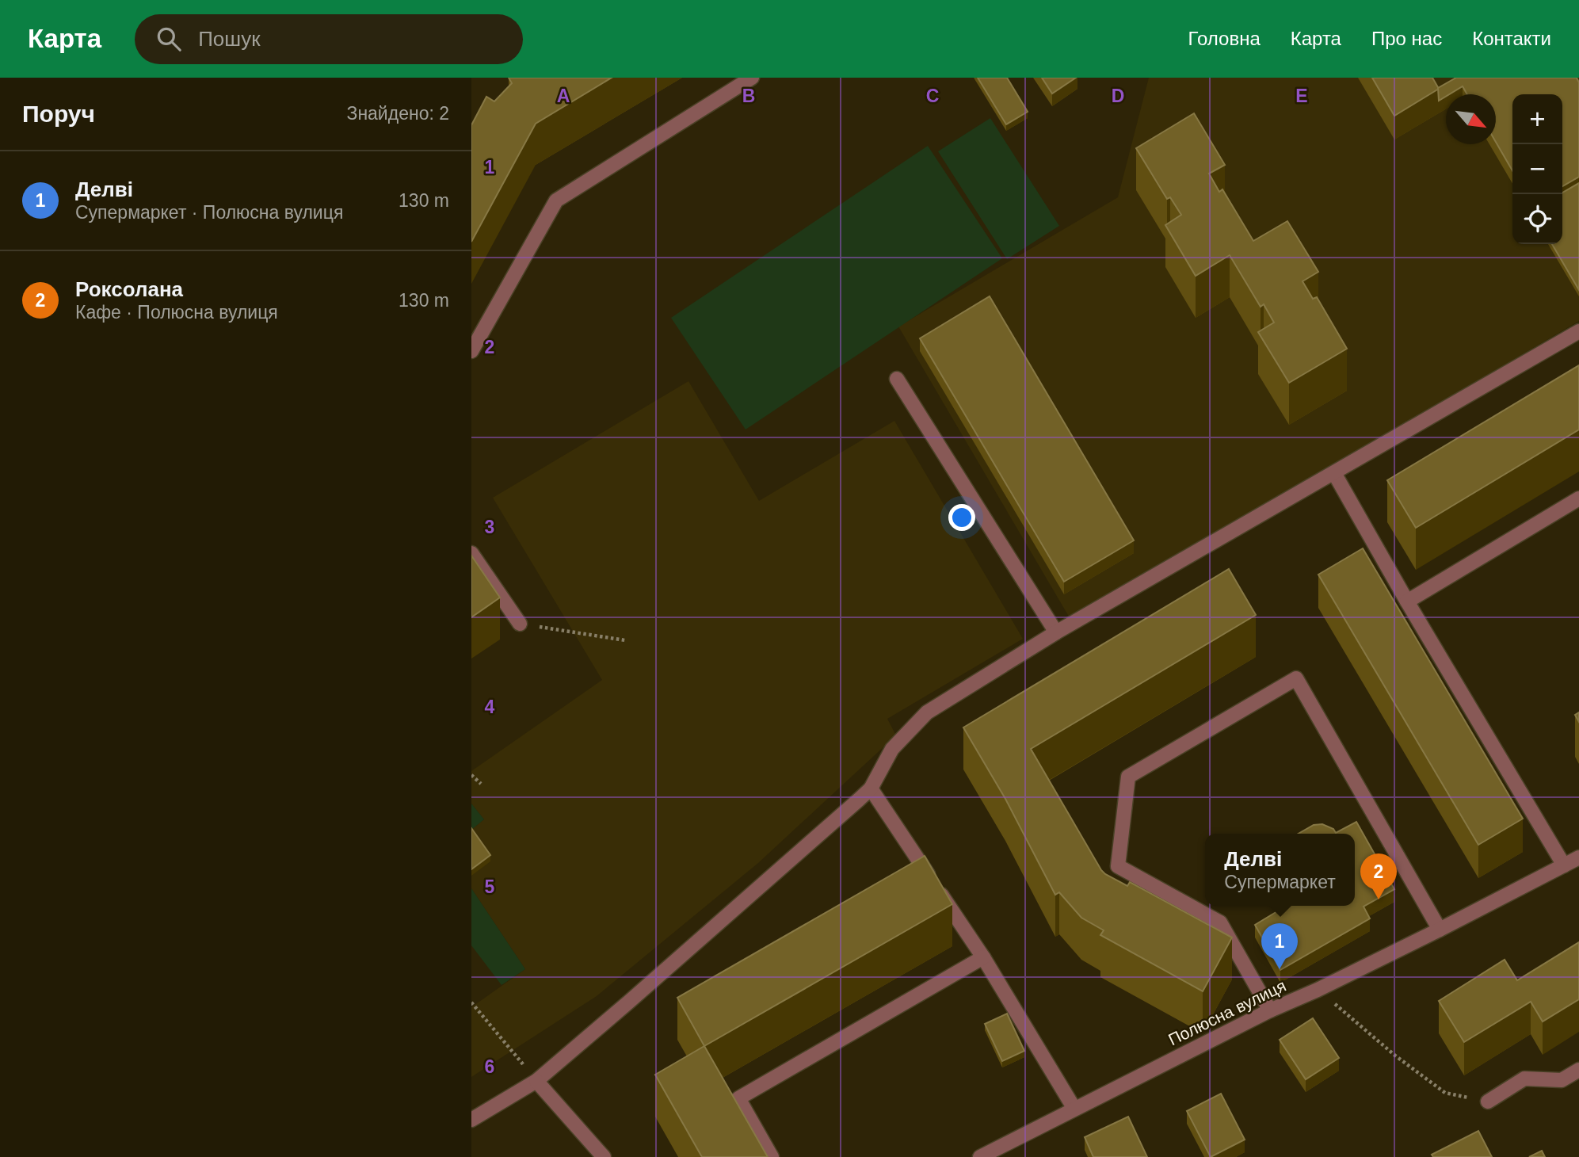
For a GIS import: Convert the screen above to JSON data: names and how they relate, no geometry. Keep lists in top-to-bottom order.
{
  "streets": {
    "street": ["Полюсна вулиця"]
  },
  "north": "bottom right",
  "page": {
    "header": "Карта",
    "search": "Пошук",
    "nav": [
      "Головна",
      "Карта",
      "Про нас",
      "Контакти"
    ],
    "heading": ["Поруч", "Знайдено: 2"],
    "map_buttons": ["+", "−"],
    "list": [
      {
        "mark": "1",
        "name": "Делві",
        "note": "Супермаркет · Полюсна вулиця",
        "value": "130 m"
      },
      {
        "mark": "2",
        "name": "Роксолана",
        "note": "Кафе · Полюсна вулиця",
        "value": "130 m"
      }
    ],
    "popup": ["Делві", "Супермаркет"],
    "pins": ["2", "1"]
  },
  "grid": {
    "columns": [
      "A",
      "B",
      "C",
      "D",
      "E"
    ],
    "rows": [
      "1",
      "2",
      "3",
      "4",
      "5",
      "6"
    ]
  }
}
